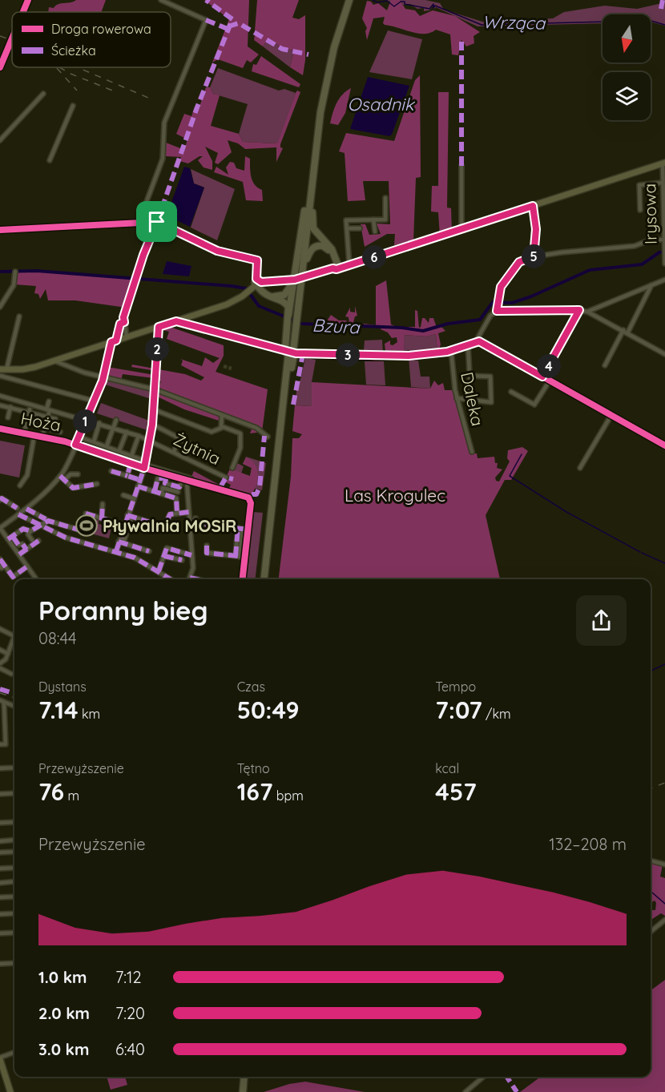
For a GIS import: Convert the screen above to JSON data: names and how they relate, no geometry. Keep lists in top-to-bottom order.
{
  "streets": {
    "street": [
      "Irysowa",
      "Daleka",
      "Hoża",
      "Żytnia"
    ]
  },
  "water": ["Wrząca", "Osadnik", "Bzura"],
  "parks": ["Las Krogulec"],
  "places": {
    "sports": ["Pływalnia MOSiR"]
  },
  "legend": ["Droga rowerowa", "Ścieżka"],
  "north": "bottom",
  "page": {
    "pins": [
      "5",
      "6",
      "2",
      "3",
      "4",
      "1"
    ],
    "heading": ["Poranny bieg", "08:44"],
    "stats": [
      ["Dystans", "7.14 km"],
      ["Czas", "50:49"],
      ["Tempo", "7:07 /km"],
      ["Przewyższenie", "76 m"],
      ["Tętno", "167 bpm"],
      ["kcal", "457"]
    ],
    "chart": ["Przewyższenie", "132–208 m"],
    "list": [
      {
        "name": "1.0 km",
        "note": "7:12"
      },
      {
        "name": "2.0 km",
        "note": "7:20"
      },
      {
        "name": "3.0 km",
        "note": "6:40"
      }
    ]
  }
}
